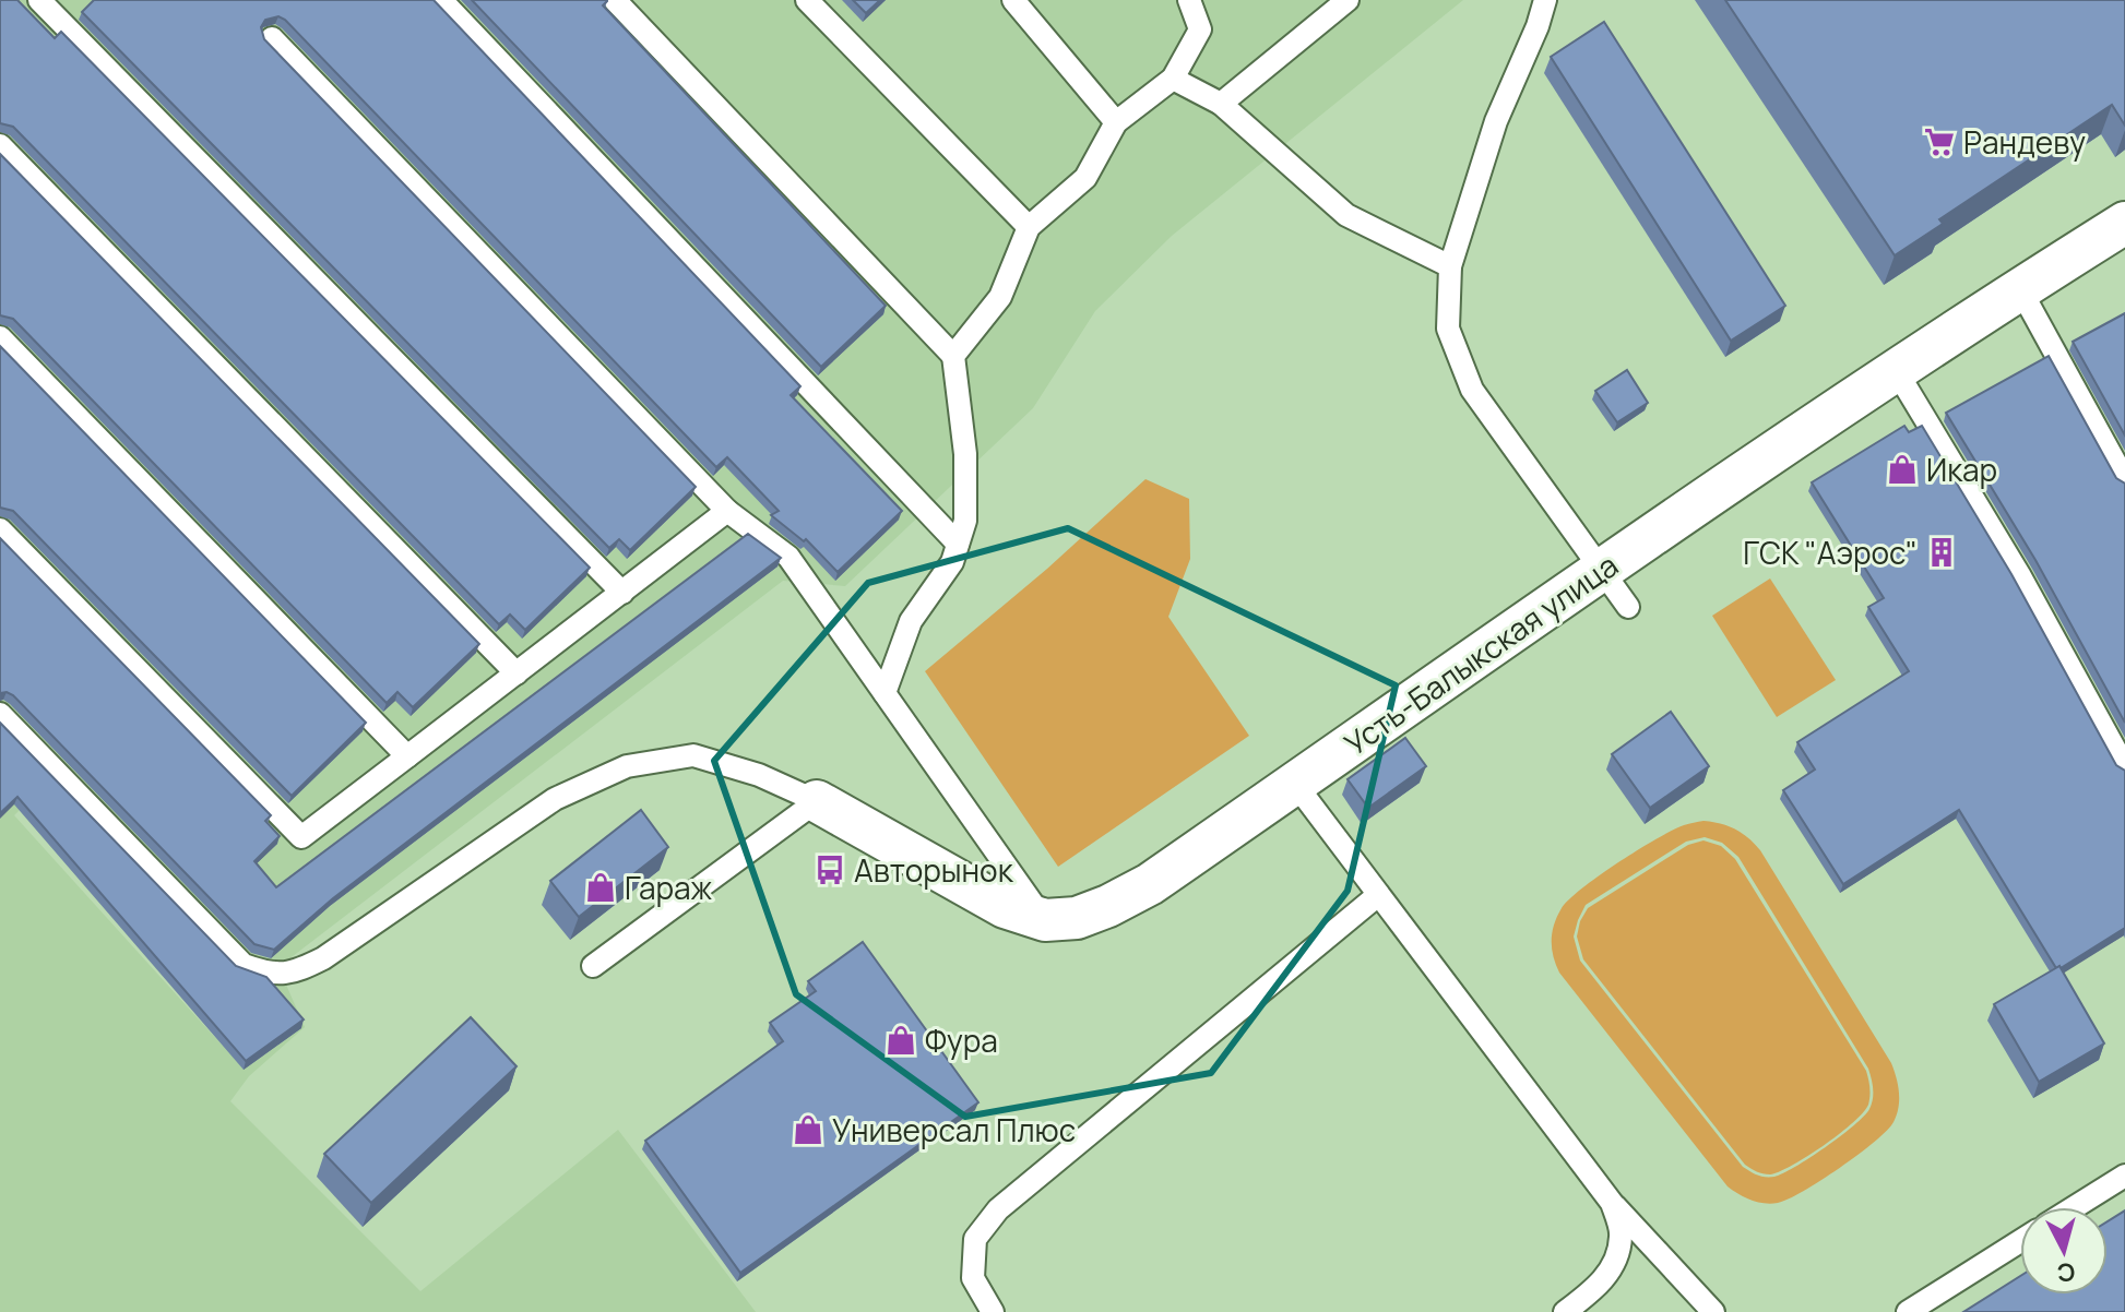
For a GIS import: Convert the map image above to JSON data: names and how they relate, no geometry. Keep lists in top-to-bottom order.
{
  "streets": {
    "street": ["Усть-Балыкская улица"]
  },
  "places": {
    "supermarket": ["Рандеву"],
    "shop": [
      "Икар",
      "Гараж",
      "Фура",
      "Универсал Плюс"
    ],
    "building": ["ГСК \"Аэрос\""],
    "bus stop": ["Авторынок"]
  },
  "north": "bottom"
}
